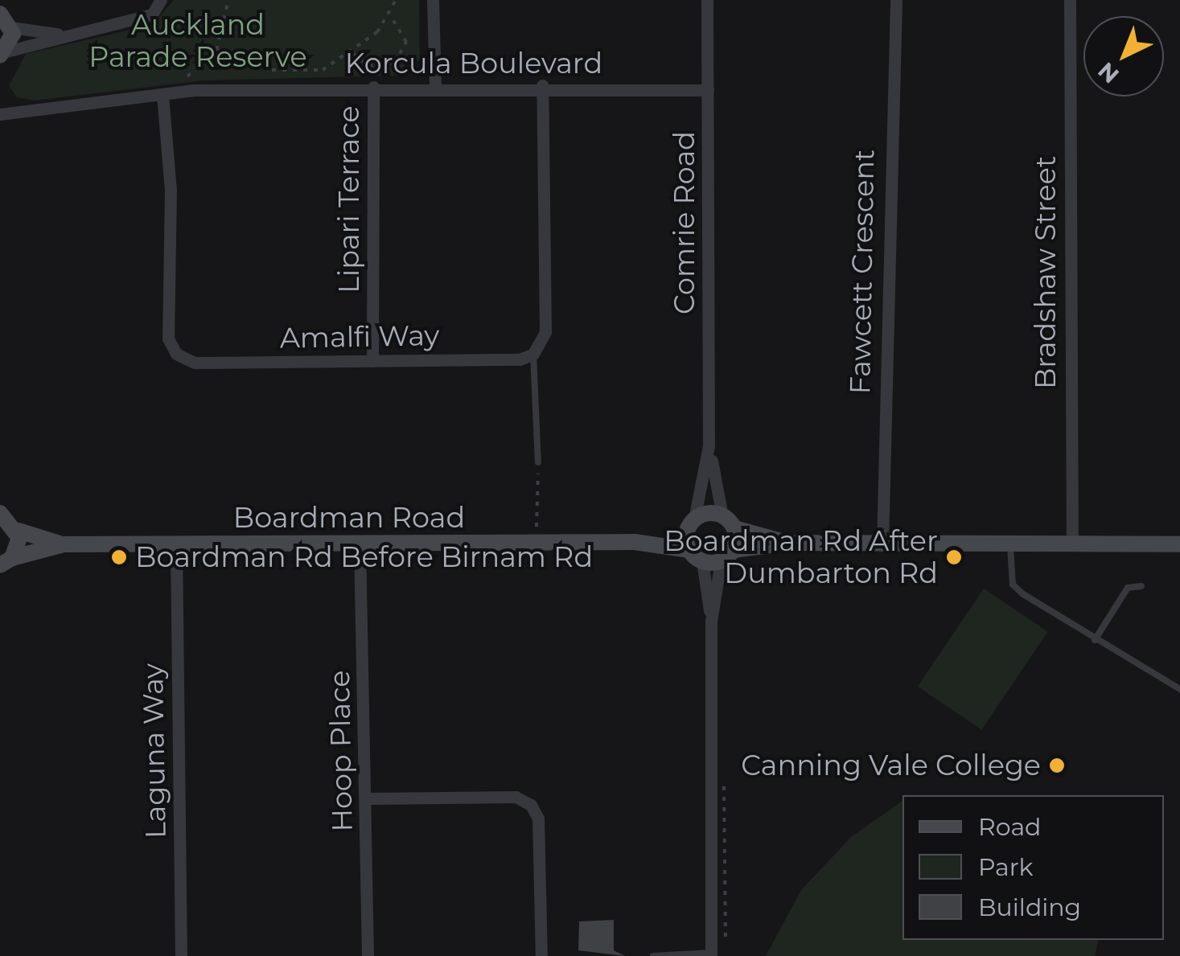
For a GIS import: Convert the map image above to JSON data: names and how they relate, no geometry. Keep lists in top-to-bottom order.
{
  "streets": {
    "street": [
      "Korcula Boulevard",
      "Lipari Terrace",
      "Comrie Road",
      "Fawcett Crescent",
      "Bradshaw Street",
      "Amalfi Way",
      "Boardman Road",
      "Laguna Way",
      "Hoop Place"
    ]
  },
  "crossings": [
    ["Korcula Boulevard", "Lipari Terrace"],
    ["Korcula Boulevard", "Comrie Road"],
    ["Korcula Boulevard", "Amalfi Way"],
    ["Lipari Terrace", "Amalfi Way"],
    ["Comrie Road", "Boardman Road"],
    ["Fawcett Crescent", "Boardman Road"],
    ["Bradshaw Street", "Boardman Road"],
    ["Boardman Road", "Laguna Way"],
    ["Boardman Road", "Hoop Place"]
  ],
  "parks": ["Auckland Parade Reserve"],
  "places": ["Boardman Rd Before Birnam Rd", "Boardman Rd After Dumbarton Rd", "Canning Vale College"],
  "legend": ["Road", "Park", "Building"],
  "north": "bottom left"
}
